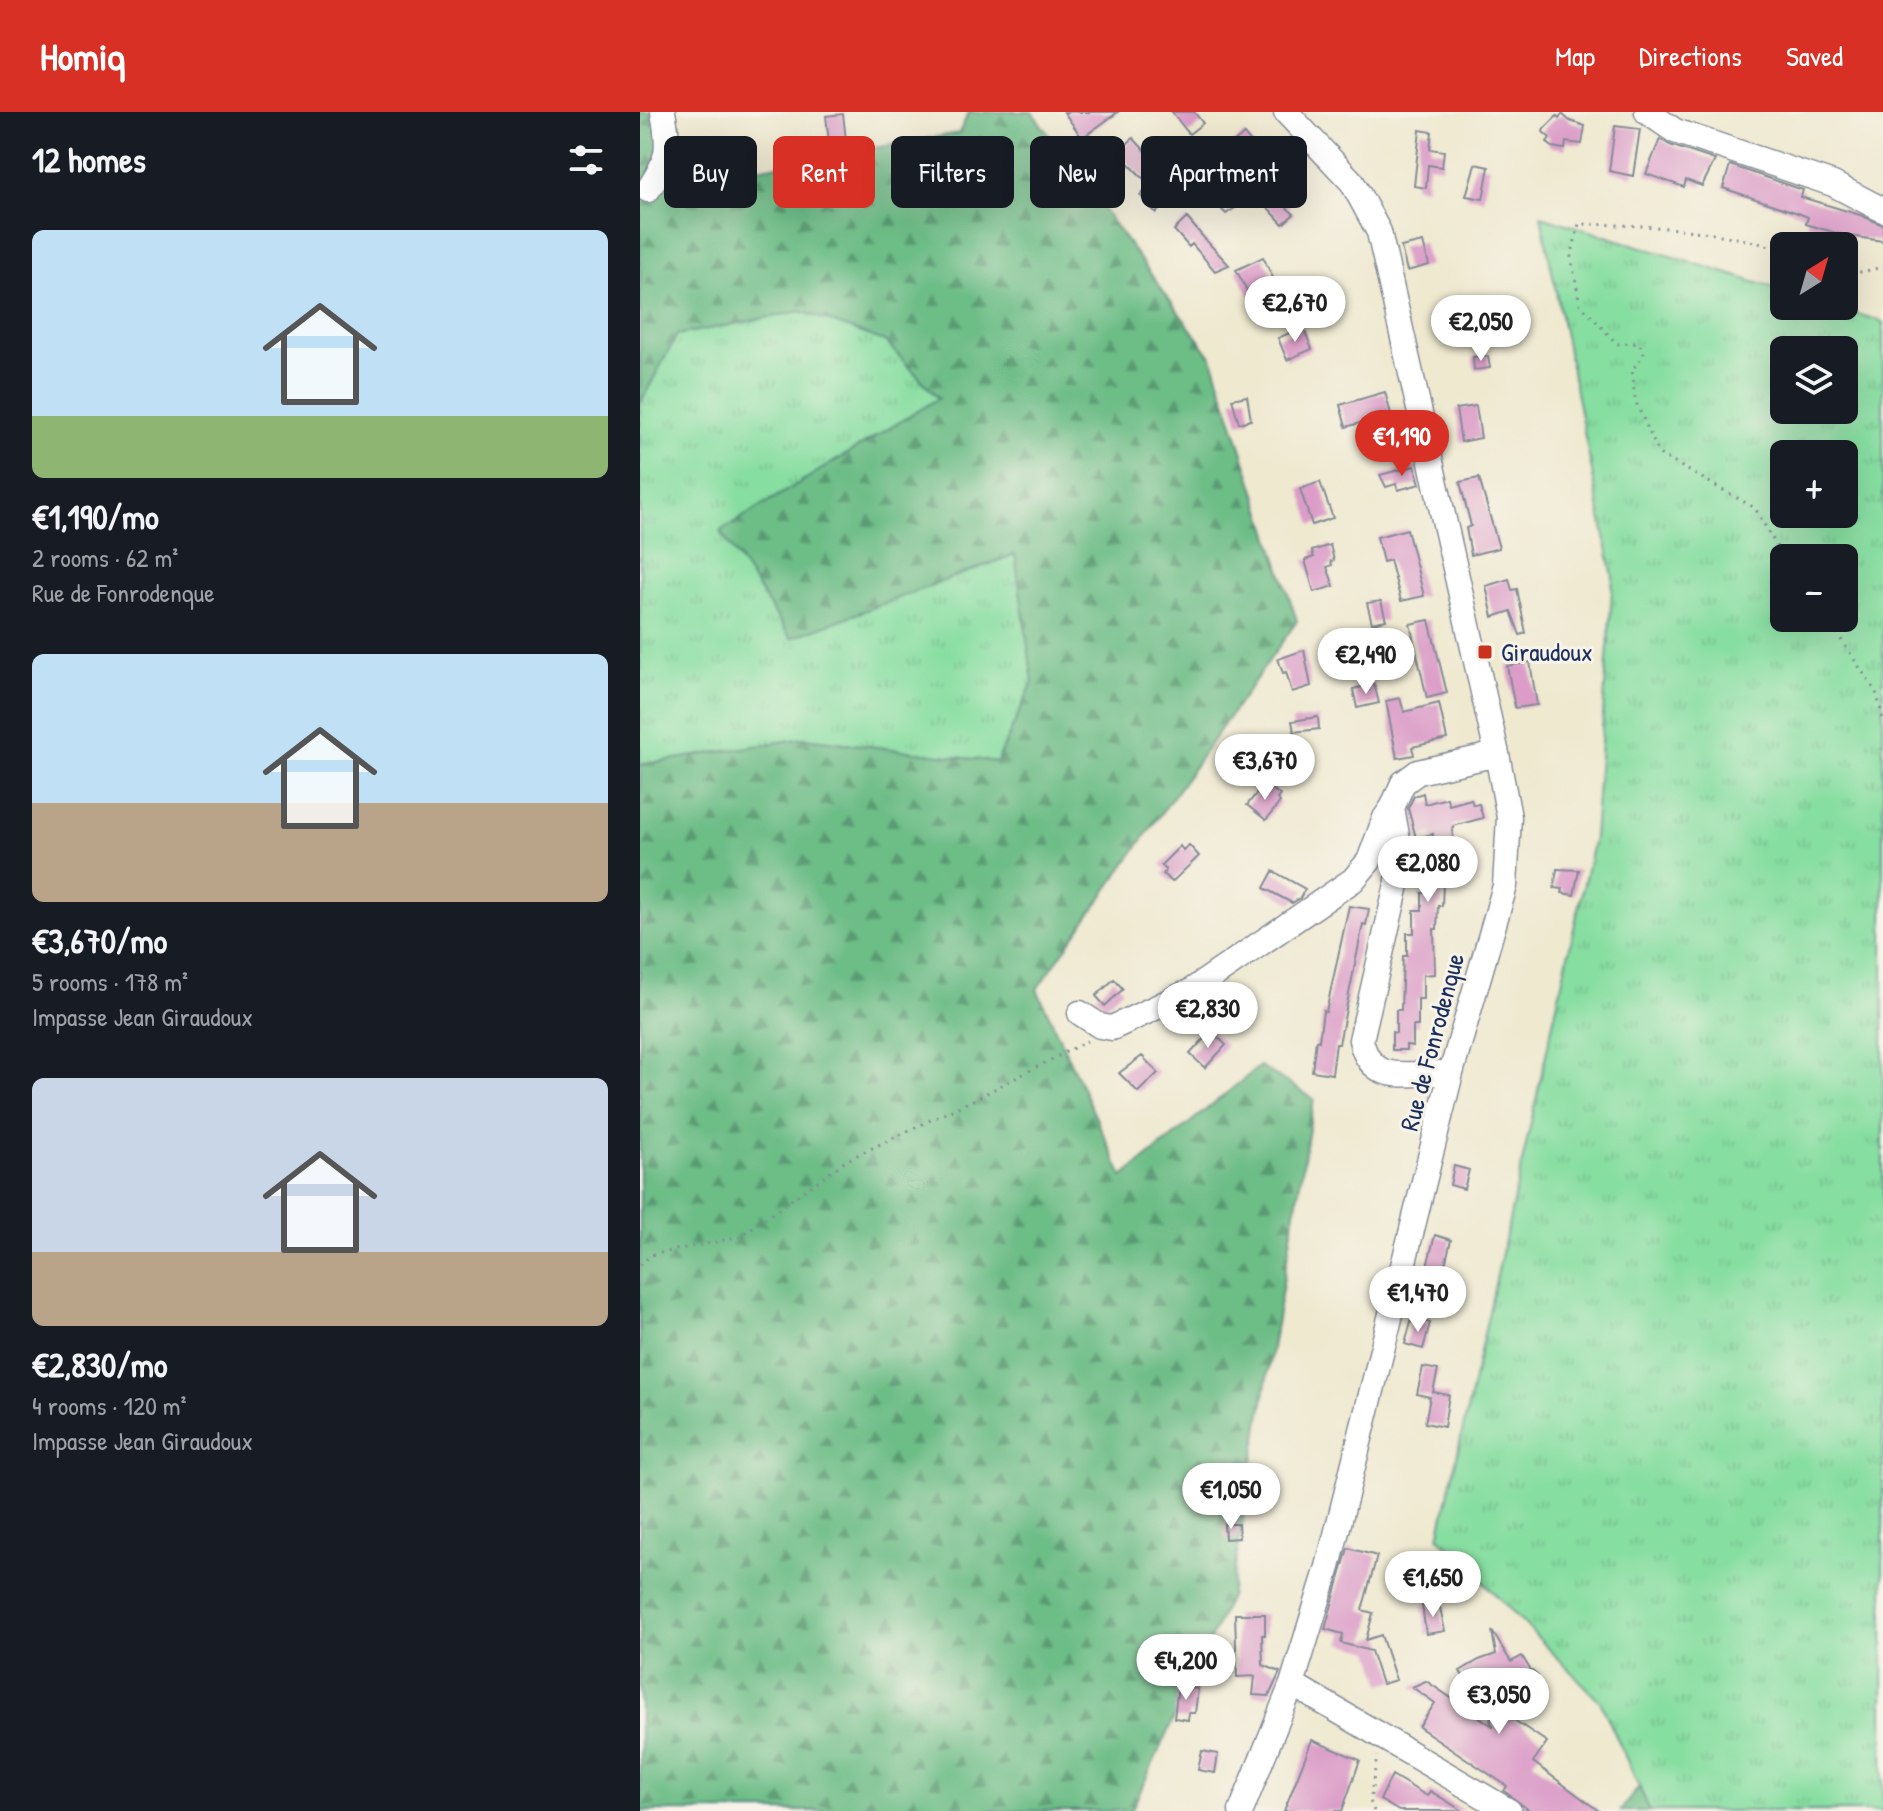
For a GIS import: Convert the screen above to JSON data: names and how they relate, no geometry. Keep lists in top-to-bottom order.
{
  "streets": {
    "street": ["Rue de Fonrodenque"]
  },
  "places": {
    "transit": ["Giraudoux"]
  },
  "north": "top right",
  "page": {
    "header": "Homiq",
    "nav": ["Map", "Directions", "Saved"],
    "heading": "12 homes",
    "chip": [
      "Buy",
      "Rent",
      "Filters",
      "New",
      "Apartment"
    ],
    "list": [
      {
        "name": "€1,190/mo",
        "note": "2 rooms · 62 m² · Rue de Fonrodenque"
      },
      {
        "name": "€3,670/mo",
        "note": "5 rooms · 178 m² · Impasse Jean Giraudoux"
      },
      {
        "name": "€2,830/mo",
        "note": "4 rooms · 120 m² · Impasse Jean Giraudoux"
      }
    ],
    "map_buttons": ["+", "−"],
    "price": [
      "€2,670",
      "€2,050",
      "€1,190",
      "€2,490",
      "€3,670",
      "€2,080",
      "€2,830",
      "€1,470",
      "€1,050",
      "€1,650",
      "€4,200",
      "€3,050"
    ]
  }
}
